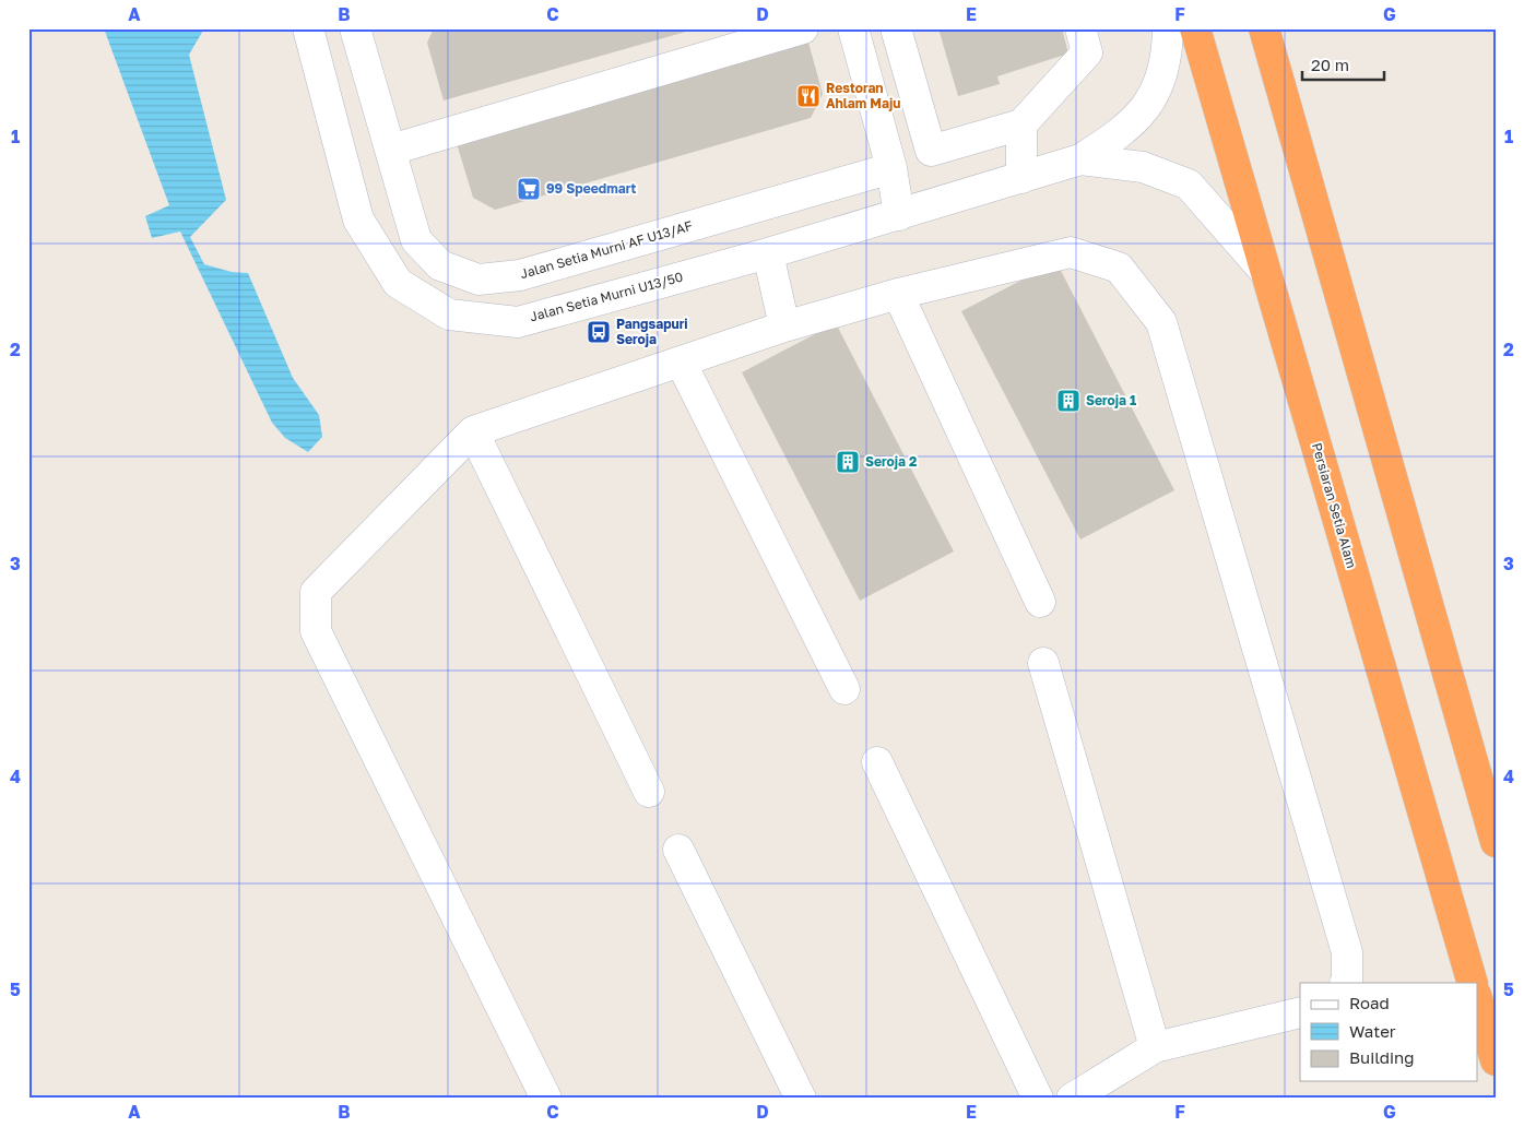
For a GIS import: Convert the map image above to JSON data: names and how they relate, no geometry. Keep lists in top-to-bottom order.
{
  "streets": {
    "highway": ["Persiaran Setia Alam"],
    "street": ["Jalan Setia Murni AF U13/AF", "Jalan Setia Murni U13/50"]
  },
  "places": {
    "restaurant": ["Restoran Ahlam Maju"],
    "supermarket": ["99 Speedmart"],
    "bus stop": ["Pangsapuri Seroja"],
    "building": ["Seroja 1", "Seroja 2"]
  },
  "legend": ["Road", "Water", "Building"],
  "scale_bar": "20 m",
  "grid": {
    "columns": [
      "A",
      "B",
      "C",
      "D",
      "E",
      "F",
      "G"
    ],
    "rows": [
      "1",
      "2",
      "3",
      "4",
      "5"
    ]
  }
}
